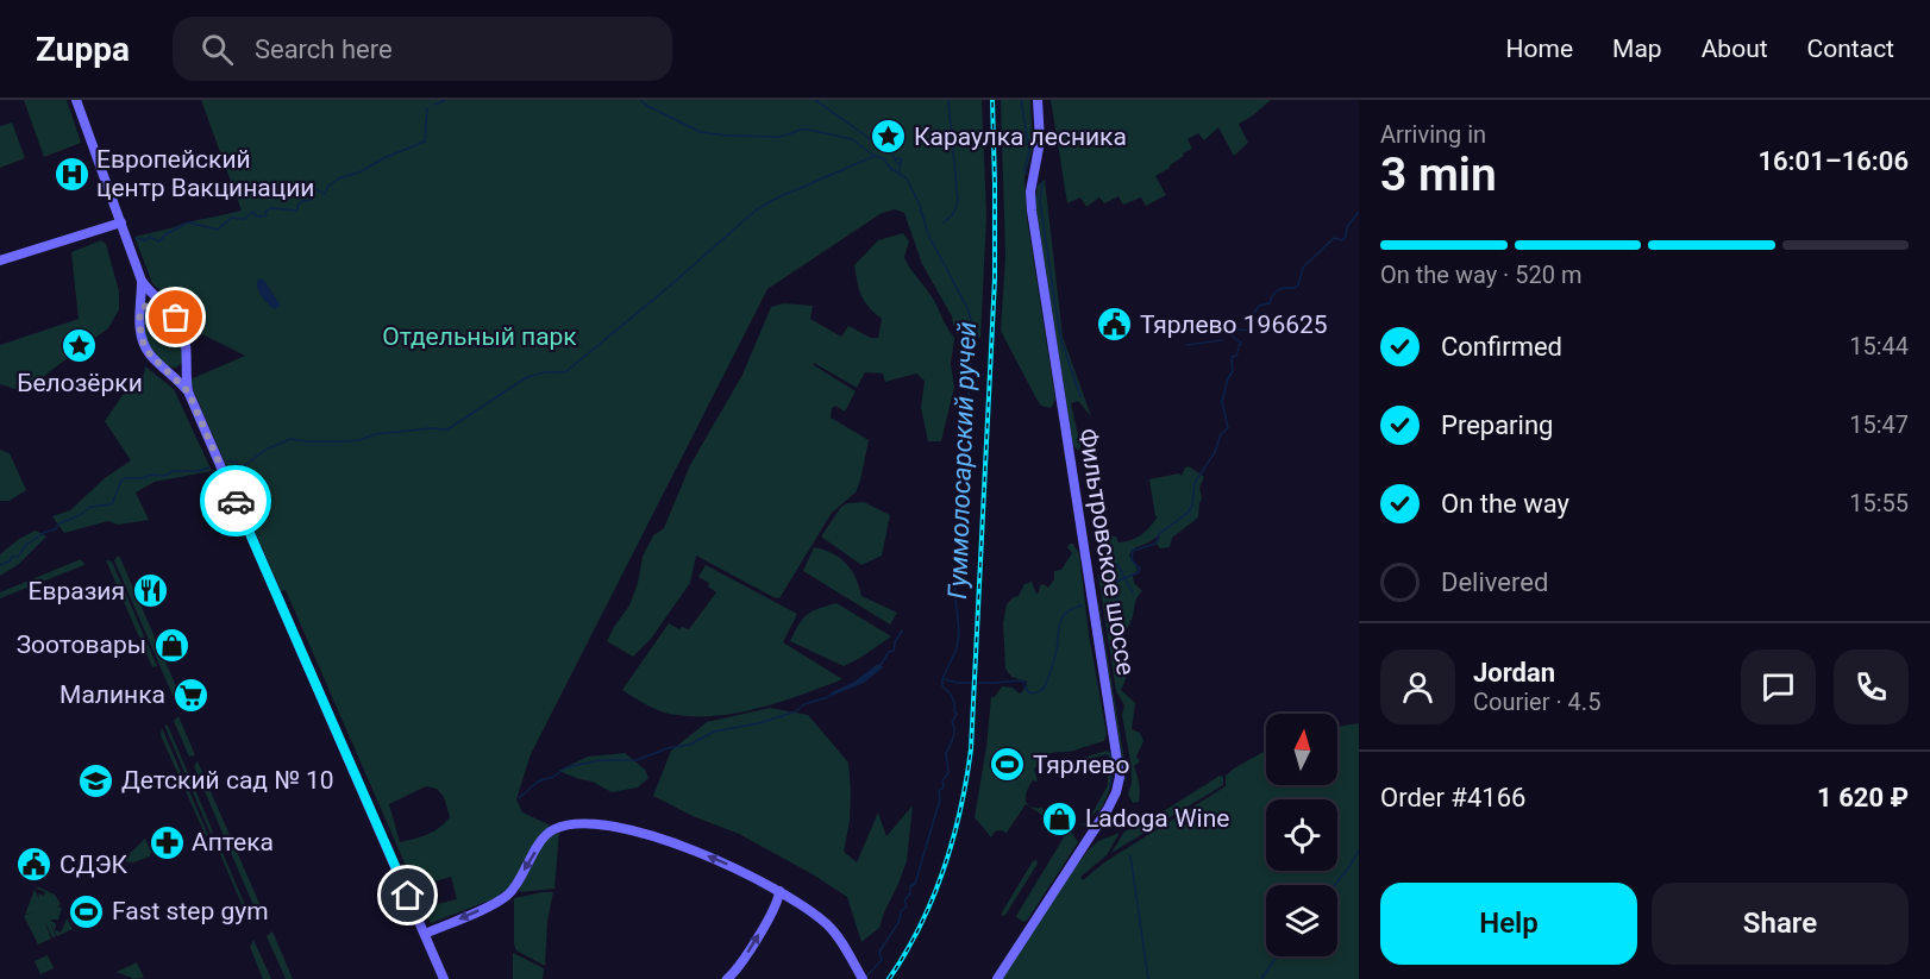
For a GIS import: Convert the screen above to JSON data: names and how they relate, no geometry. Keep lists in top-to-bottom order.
{
  "streets": {
    "main road": ["Фильтровское шоссе"]
  },
  "water": ["Гуммолосарский ручей"],
  "parks": ["Отдельный парк"],
  "places": {
    "place": ["Караулка лесника", "Белозёрки"],
    "hospital": ["Европейский центр Вакцинации"],
    "public building": ["Тярлево 196625", "СДЭК"],
    "restaurant": ["Евразия"],
    "shop": ["Зоотовары", "Ladoga Wine"],
    "supermarket": ["Малинка"],
    "sports": ["Тярлево", "Fast step gym"],
    "school or university": ["Детский сад № 10"],
    "pharmacy": ["Аптека"]
  },
  "north": "top",
  "page": {
    "header": "Zuppa",
    "search": "Search here",
    "nav": [
      "Home",
      "Map",
      "About",
      "Contact"
    ],
    "heading": ["3 min", "Arriving in", "16:01–16:06"],
    "panel": [
      "Jordan",
      "Courier · 4.5",
      "Order #4166",
      "1 620 ₽"
    ],
    "bar": "On the way · 520 m",
    "list": [
      ["Confirmed", "15:44"],
      ["Preparing", "15:47"],
      ["On the way", "15:55"],
      "Delivered"
    ],
    "buttons": ["Help", "Share"]
  }
}
